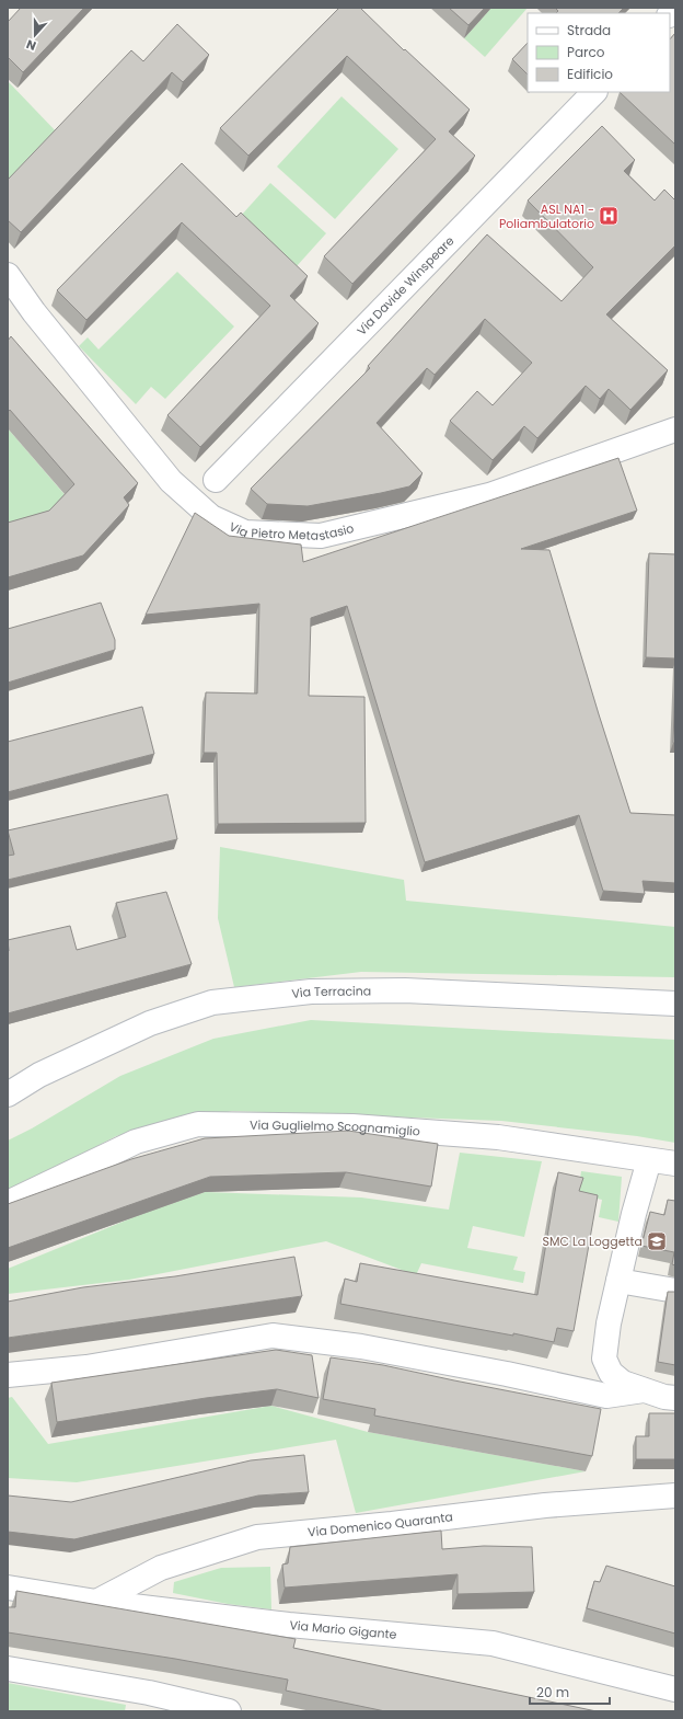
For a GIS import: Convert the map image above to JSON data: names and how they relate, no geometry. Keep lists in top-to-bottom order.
{
  "streets": {
    "street": [
      "Via Davide Winspeare",
      "Via Pietro Metastasio",
      "Via Terracina",
      "Via Guglielmo Scognamiglio",
      "Via Domenico Quaranta",
      "Via Mario Gigante"
    ]
  },
  "crossings": [
    ["Via Domenico Quaranta", "Via Mario Gigante"]
  ],
  "places": {
    "hospital": ["ASL NA1 - Poliambulatorio"],
    "school or university": ["SMC La Loggetta"]
  },
  "legend": ["Strada", "Parco", "Edificio"],
  "scale_bar": "20 m",
  "north": "bottom"
}
